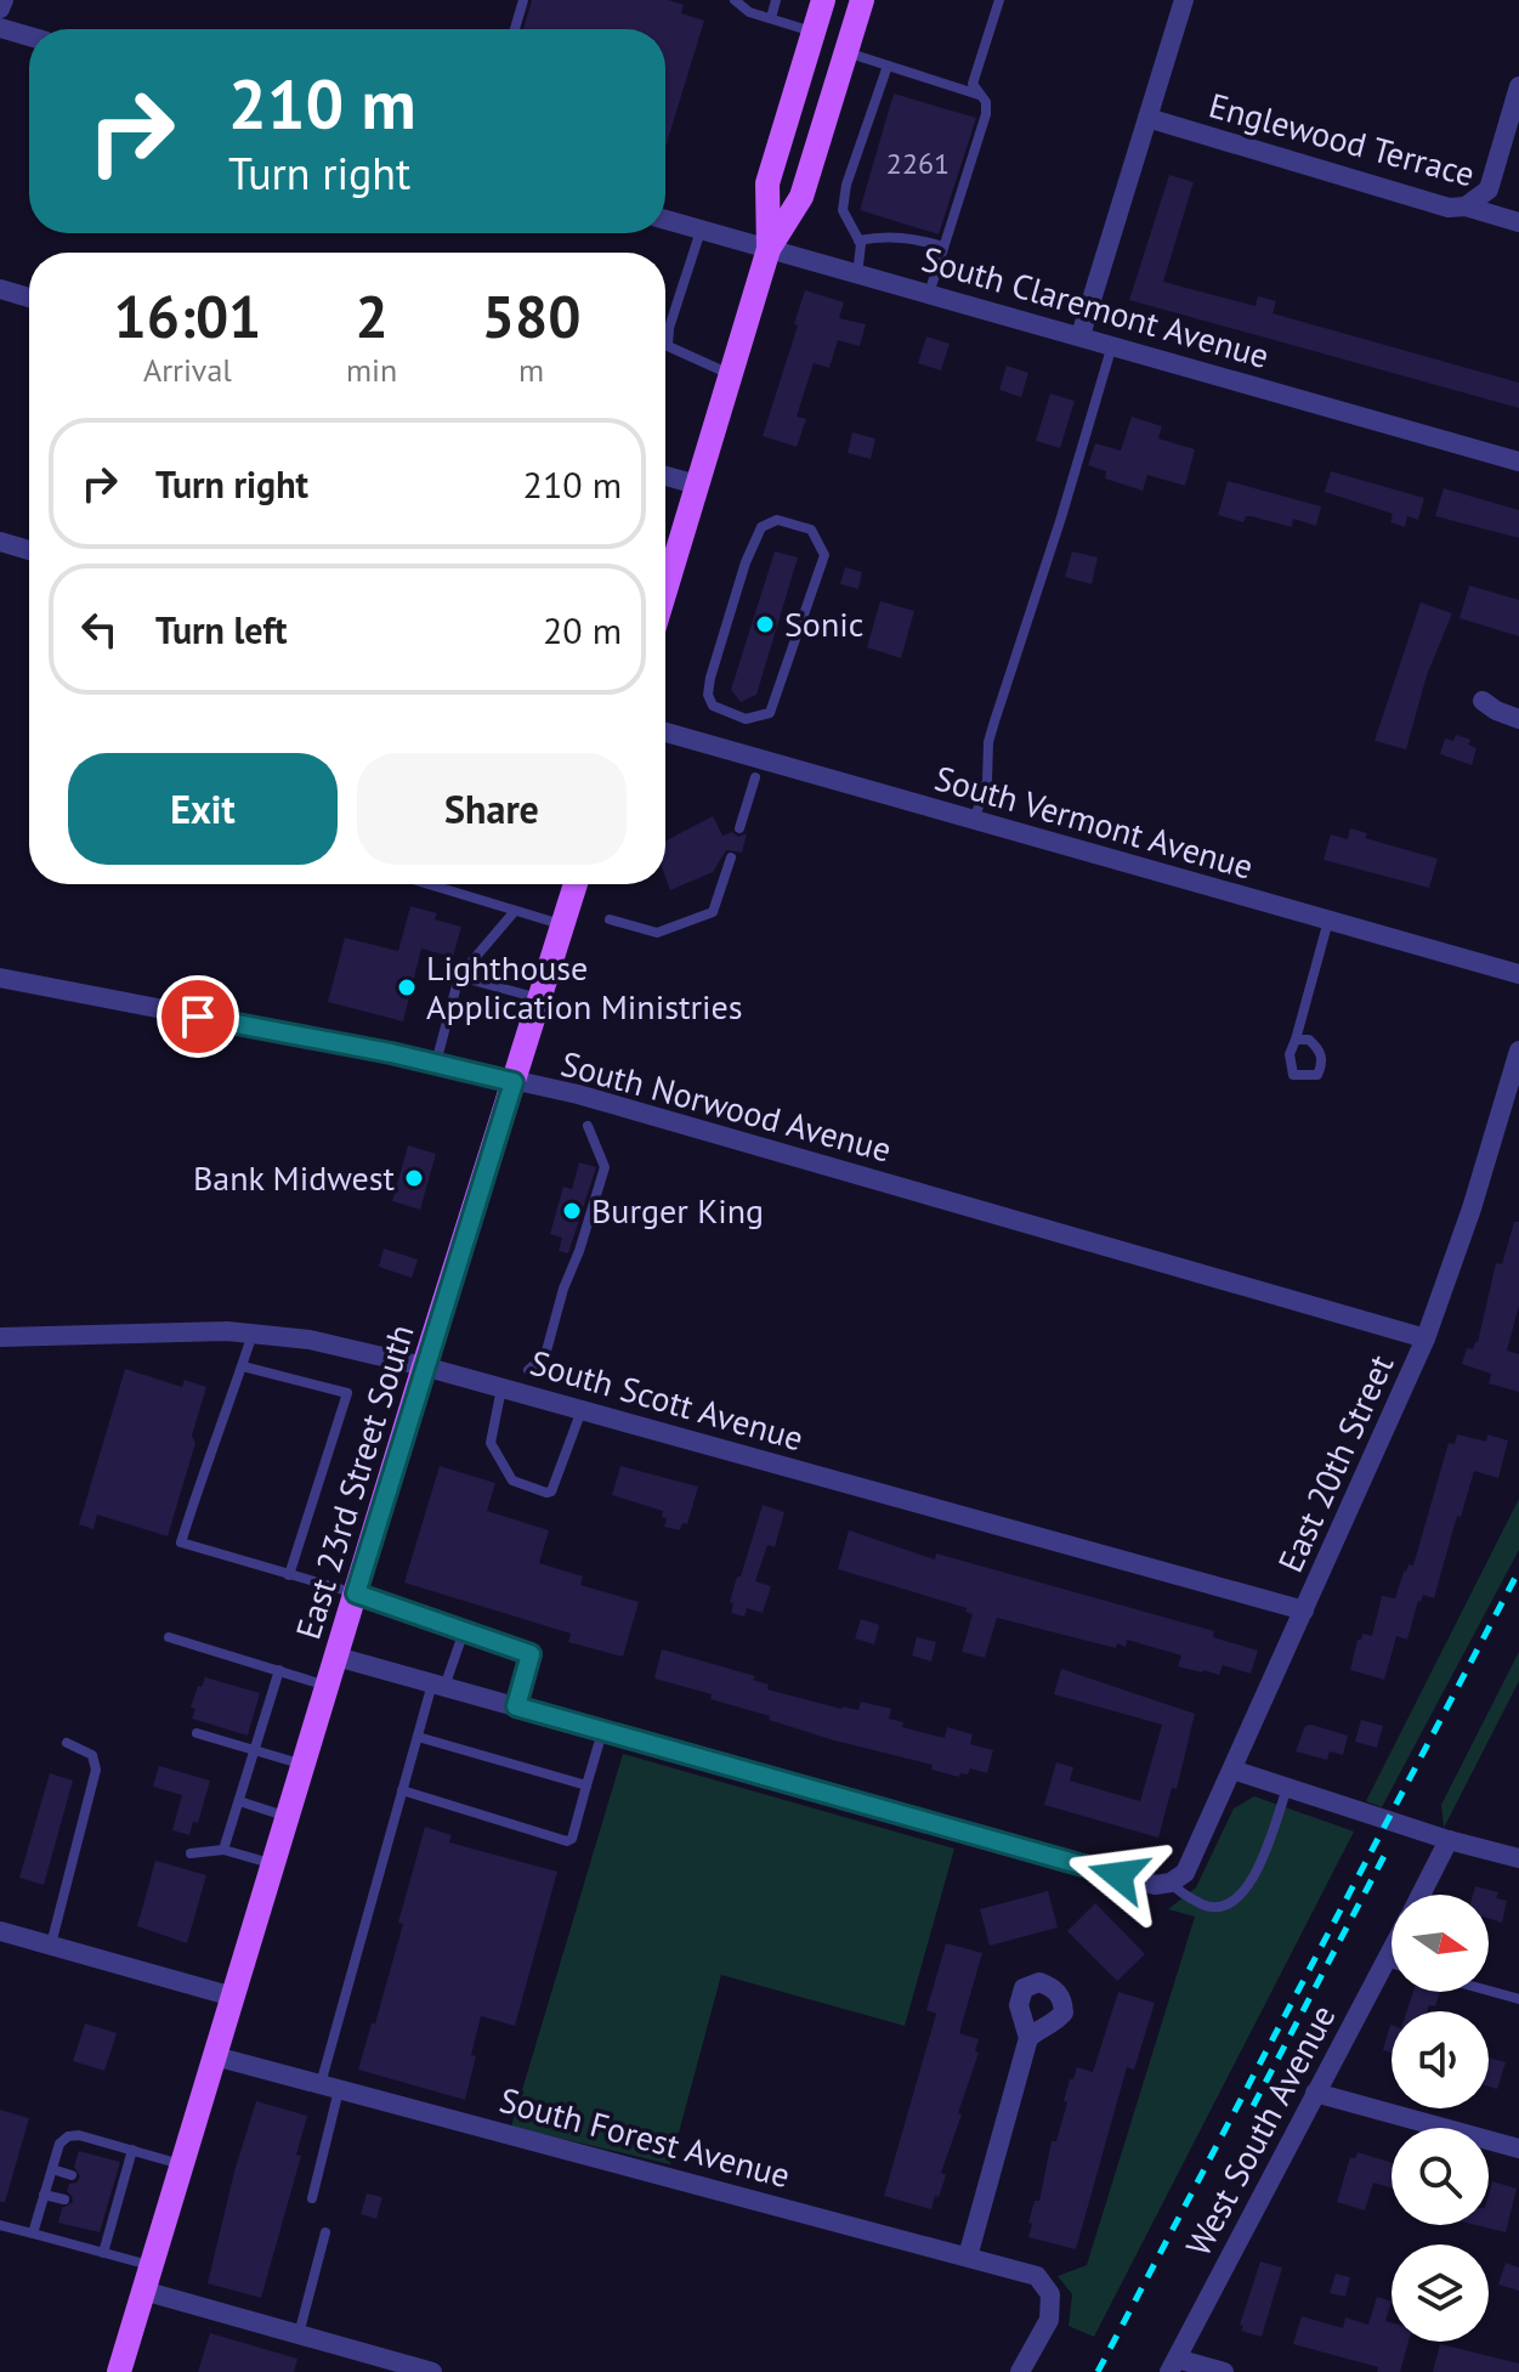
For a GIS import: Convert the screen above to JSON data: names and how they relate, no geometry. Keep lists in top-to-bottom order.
{
  "streets": {
    "main road": ["East 23rd Street South"],
    "street": [
      "Englewood Terrace",
      "South Claremont Avenue",
      "South Vermont Avenue",
      "South Norwood Avenue",
      "South Scott Avenue",
      "East 20th Street",
      "West South Avenue",
      "South Forest Avenue"
    ]
  },
  "crossings": [
    ["South Norwood Avenue", "East 20th Street"],
    ["South Norwood Avenue", "East 23rd Street South"],
    ["South Scott Avenue", "East 20th Street"],
    ["South Scott Avenue", "East 23rd Street South"],
    ["East 23rd Street South", "South Forest Avenue"]
  ],
  "places": [
    "Sonic",
    "Lighthouse Application Ministries",
    "Bank Midwest",
    "Burger King"
  ],
  "house_numbers": ["2261"],
  "north": "right",
  "page": {
    "turn": ["210 m", "Turn right"],
    "eta": [
      "16:01",
      "Arrival",
      "2",
      "min",
      "580",
      "m"
    ],
    "list": [
      {
        "name": "Turn right",
        "value": "210 m"
      },
      {
        "name": "Turn left",
        "value": "20 m"
      }
    ],
    "buttons": ["Exit", "Share"]
  }
}
